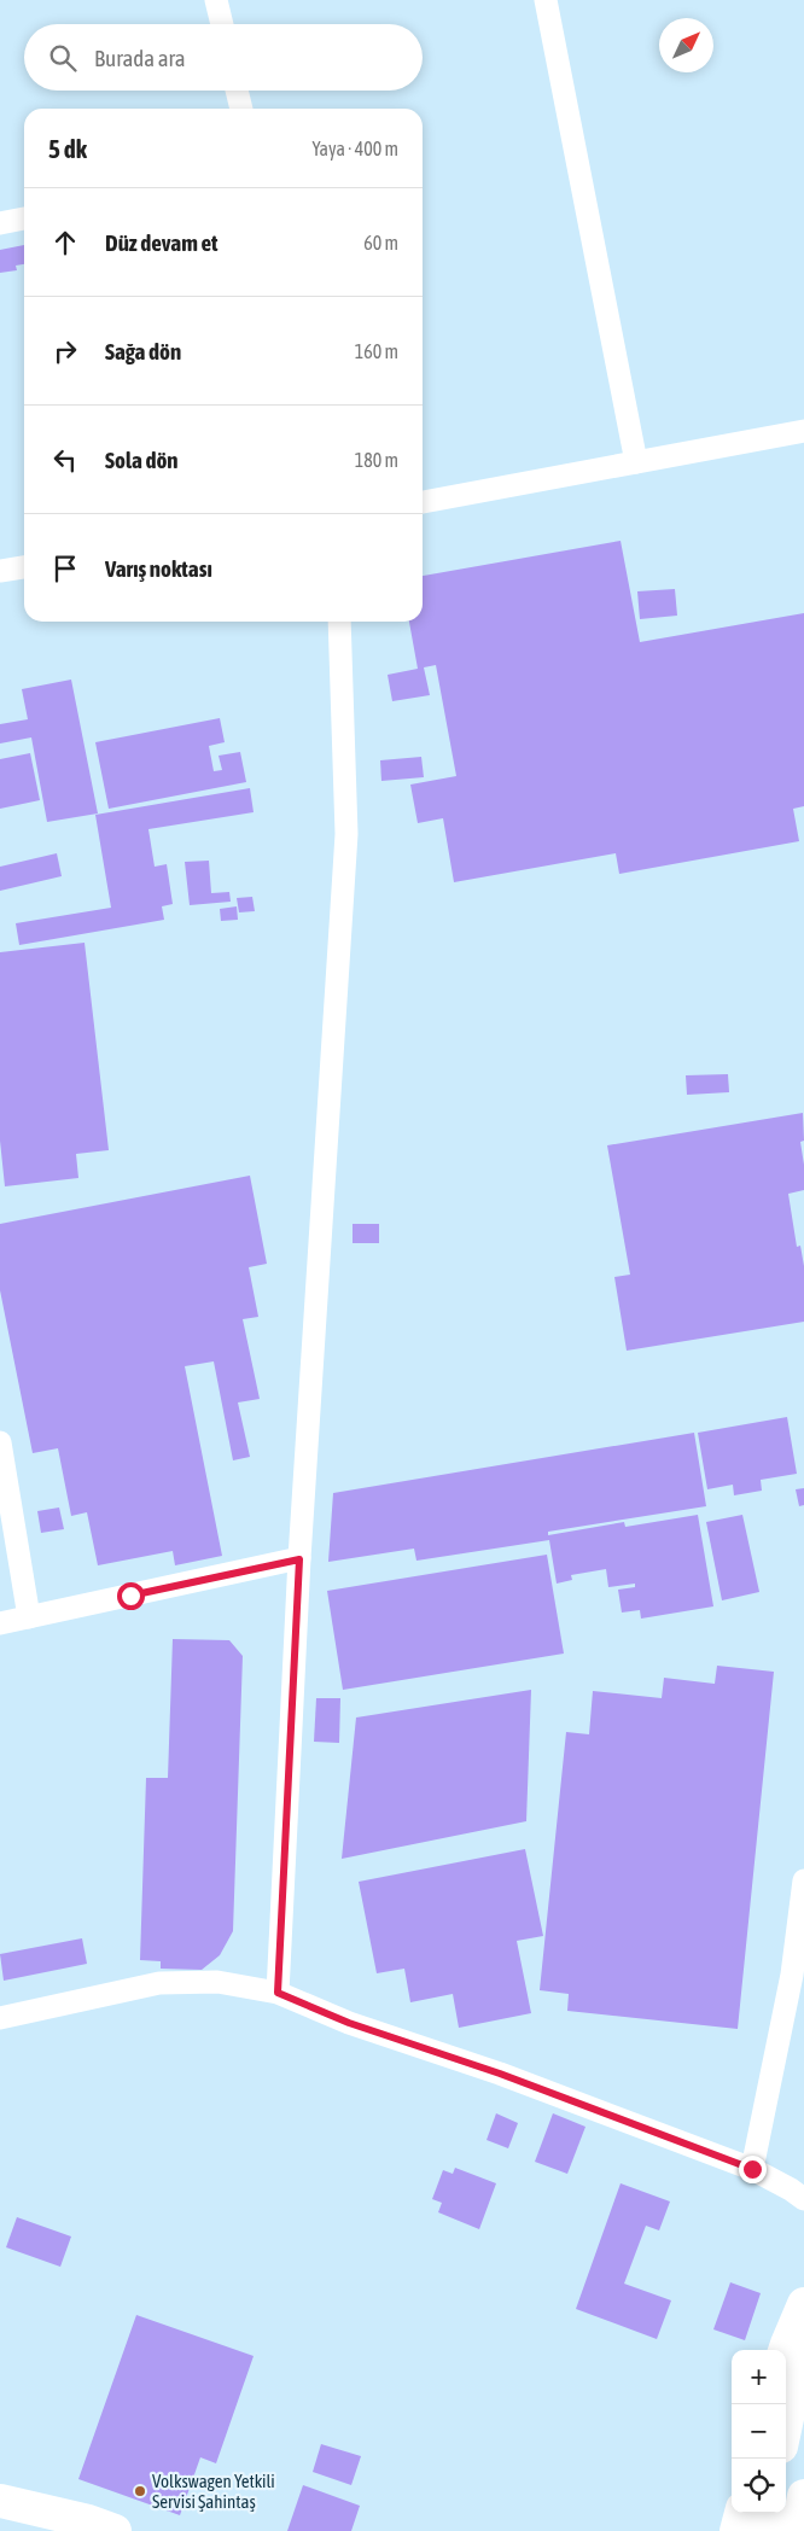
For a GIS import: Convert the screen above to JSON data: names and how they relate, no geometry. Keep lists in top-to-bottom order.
{
  "places": ["Volkswagen Yetkili Servisi Şahintaş"],
  "north": "top right",
  "page": {
    "search": "Burada ara",
    "heading": ["5 dk", "Yaya · 400 m"],
    "list": [
      ["Düz devam et", "60 m"],
      ["Sağa dön", "160 m"],
      ["Sola dön", "180 m"],
      "Varış noktası"
    ],
    "map_buttons": ["+", "−"]
  }
}
